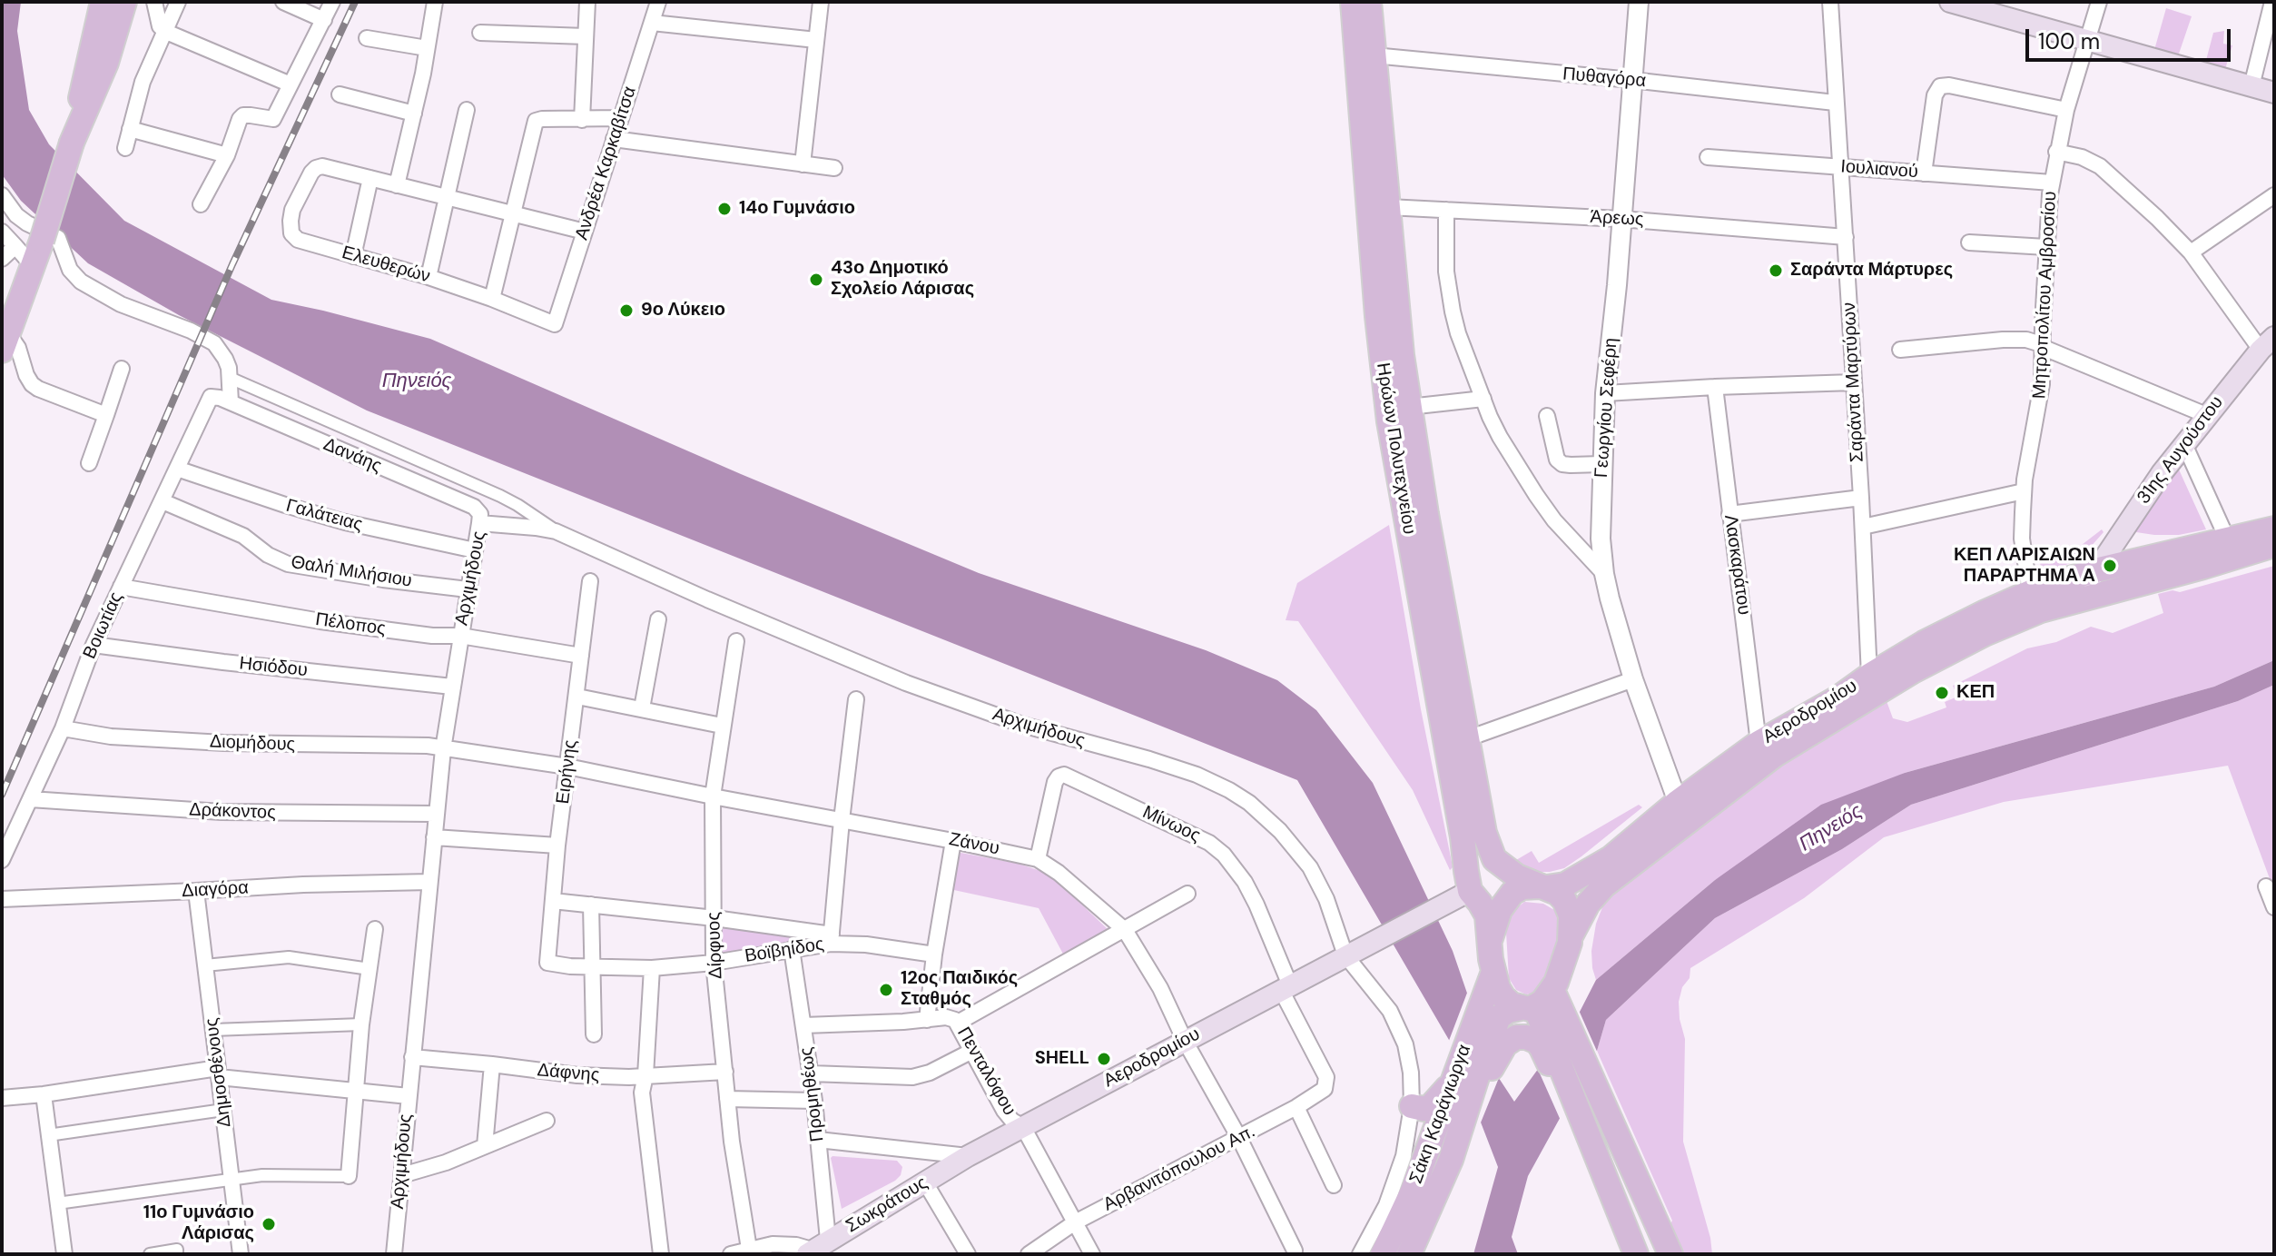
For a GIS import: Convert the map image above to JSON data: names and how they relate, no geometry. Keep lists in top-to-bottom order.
{
  "streets": {
    "main road": [
      "Ηρώων Πολυτεχνείου",
      "31ης Αυγούστου",
      "Αεροδρομίου",
      "Σάκη Καράγιωργα",
      "Σωκράτους"
    ],
    "street": [
      "Πυθαγόρα",
      "Ανδρέα Καρκαβίτσα",
      "Ιουλιανού",
      "Άρεως",
      "Ελευθερών",
      "Μητροπολίτου Αμβροσίου",
      "Σαράντα Μαρτύρων",
      "Γεωργίου Σεφέρη",
      "Δανάης",
      "Γαλάτειας",
      "Λασκαράτου",
      "Θαλή Μιλήσιου",
      "Αρχιμήδους",
      "Πέλοπος",
      "Βοιωτίας",
      "Ησιόδου",
      "Διομήδους",
      "Ειρήνης",
      "Δράκοντος",
      "Μίνωος",
      "Ζάνου",
      "Διαγόρα",
      "Δίρφυος",
      "Βοϊβηίδος",
      "Πενταλόφου",
      "Δημοσθένους",
      "Δάφνης",
      "Προμηθέως",
      "Αρβανιτόπουλου Απ."
    ]
  },
  "crossings": [
    ["Πυθαγόρα", "Σαράντα Μαρτύρων"],
    ["Πυθαγόρα", "Γεωργίου Σεφέρη"],
    ["Πυθαγόρα", "Ηρώων Πολυτεχνείου"],
    ["Ανδρέα Καρκαβίτσα", "Ελευθερών"],
    ["Ιουλιανού", "Μητροπολίτου Αμβροσίου"],
    ["Ιουλιανού", "Σαράντα Μαρτύρων"],
    ["Άρεως", "Σαράντα Μαρτύρων"],
    ["Άρεως", "Γεωργίου Σεφέρη"],
    ["Άρεως", "Ηρώων Πολυτεχνείου"],
    ["Μητροπολίτου Αμβροσίου", "Αεροδρομίου"],
    ["Σαράντα Μαρτύρων", "Αεροδρομίου"],
    ["Γεωργίου Σεφέρη", "Αεροδρομίου"],
    ["Ηρώων Πολυτεχνείου", "Αεροδρομίου"],
    ["31ης Αυγούστου", "Αεροδρομίου"],
    ["Δανάης", "Αρχιμήδους"],
    ["Δανάης", "Βοιωτίας"],
    ["Γαλάτειας", "Αρχιμήδους"],
    ["Γαλάτειας", "Βοιωτίας"],
    ["Λασκαράτου", "Αεροδρομίου"],
    ["Θαλή Μιλήσιου", "Αρχιμήδους"],
    ["Θαλή Μιλήσιου", "Βοιωτίας"],
    ["Αρχιμήδους", "Πέλοπος"],
    ["Αρχιμήδους", "Ησιόδου"],
    ["Αρχιμήδους", "Διομήδους"],
    ["Αρχιμήδους", "Δράκοντος"],
    ["Αρχιμήδους", "Ζάνου"],
    ["Αρχιμήδους", "Διαγόρα"],
    ["Αρχιμήδους", "Δάφνης"],
    ["Αρχιμήδους", "Σάκη Καράγιωργα"],
    ["Πέλοπος", "Βοιωτίας"],
    ["Πέλοπος", "Ειρήνης"],
    ["Βοιωτίας", "Ησιόδου"],
    ["Βοιωτίας", "Διομήδους"],
    ["Βοιωτίας", "Δράκοντος"],
    ["Αεροδρομίου", "Μίνωος"],
    ["Αεροδρομίου", "Ζάνου"],
    ["Αεροδρομίου", "Πενταλόφου"],
    ["Αεροδρομίου", "Σάκη Καράγιωργα"],
    ["Αεροδρομίου", "Αρβανιτόπουλου Απ."],
    ["Αεροδρομίου", "Σωκράτους"],
    ["Διομήδους", "Ζάνου"],
    ["Ειρήνης", "Ζάνου"],
    ["Ειρήνης", "Βοϊβηίδος"],
    ["Μίνωος", "Ζάνου"],
    ["Μίνωος", "Αρβανιτόπουλου Απ."],
    ["Ζάνου", "Δίρφυος"],
    ["Ζάνου", "Αρβανιτόπουλου Απ."],
    ["Διαγόρα", "Δημοσθένους"],
    ["Δίρφυος", "Βοϊβηίδος"],
    ["Δίρφυος", "Δάφνης"],
    ["Βοϊβηίδος", "Προμηθέως"],
    ["Πενταλόφου", "Προμηθέως"],
    ["Πενταλόφου", "Αρβανιτόπουλου Απ."],
    ["Προμηθέως", "Σωκράτους"]
  ],
  "water": ["Πηνειός"],
  "places": [
    "14ο Γυμνάσιο",
    "Σαράντα Μάρτυρες",
    "43ο Δημοτικό Σχολείο Λάρισας",
    "9ο Λύκειο",
    "ΚΕΠ ΛΑΡΙΣΑΙΩΝ ΠΑΡΑΡΤΗΜΑ A",
    "ΚΕΠ",
    "12ος Παιδικός Σταθμός",
    "SHELL",
    "11ο Γυμνάσιο Λάρισας"
  ],
  "scale_bar": "100 m"
}
